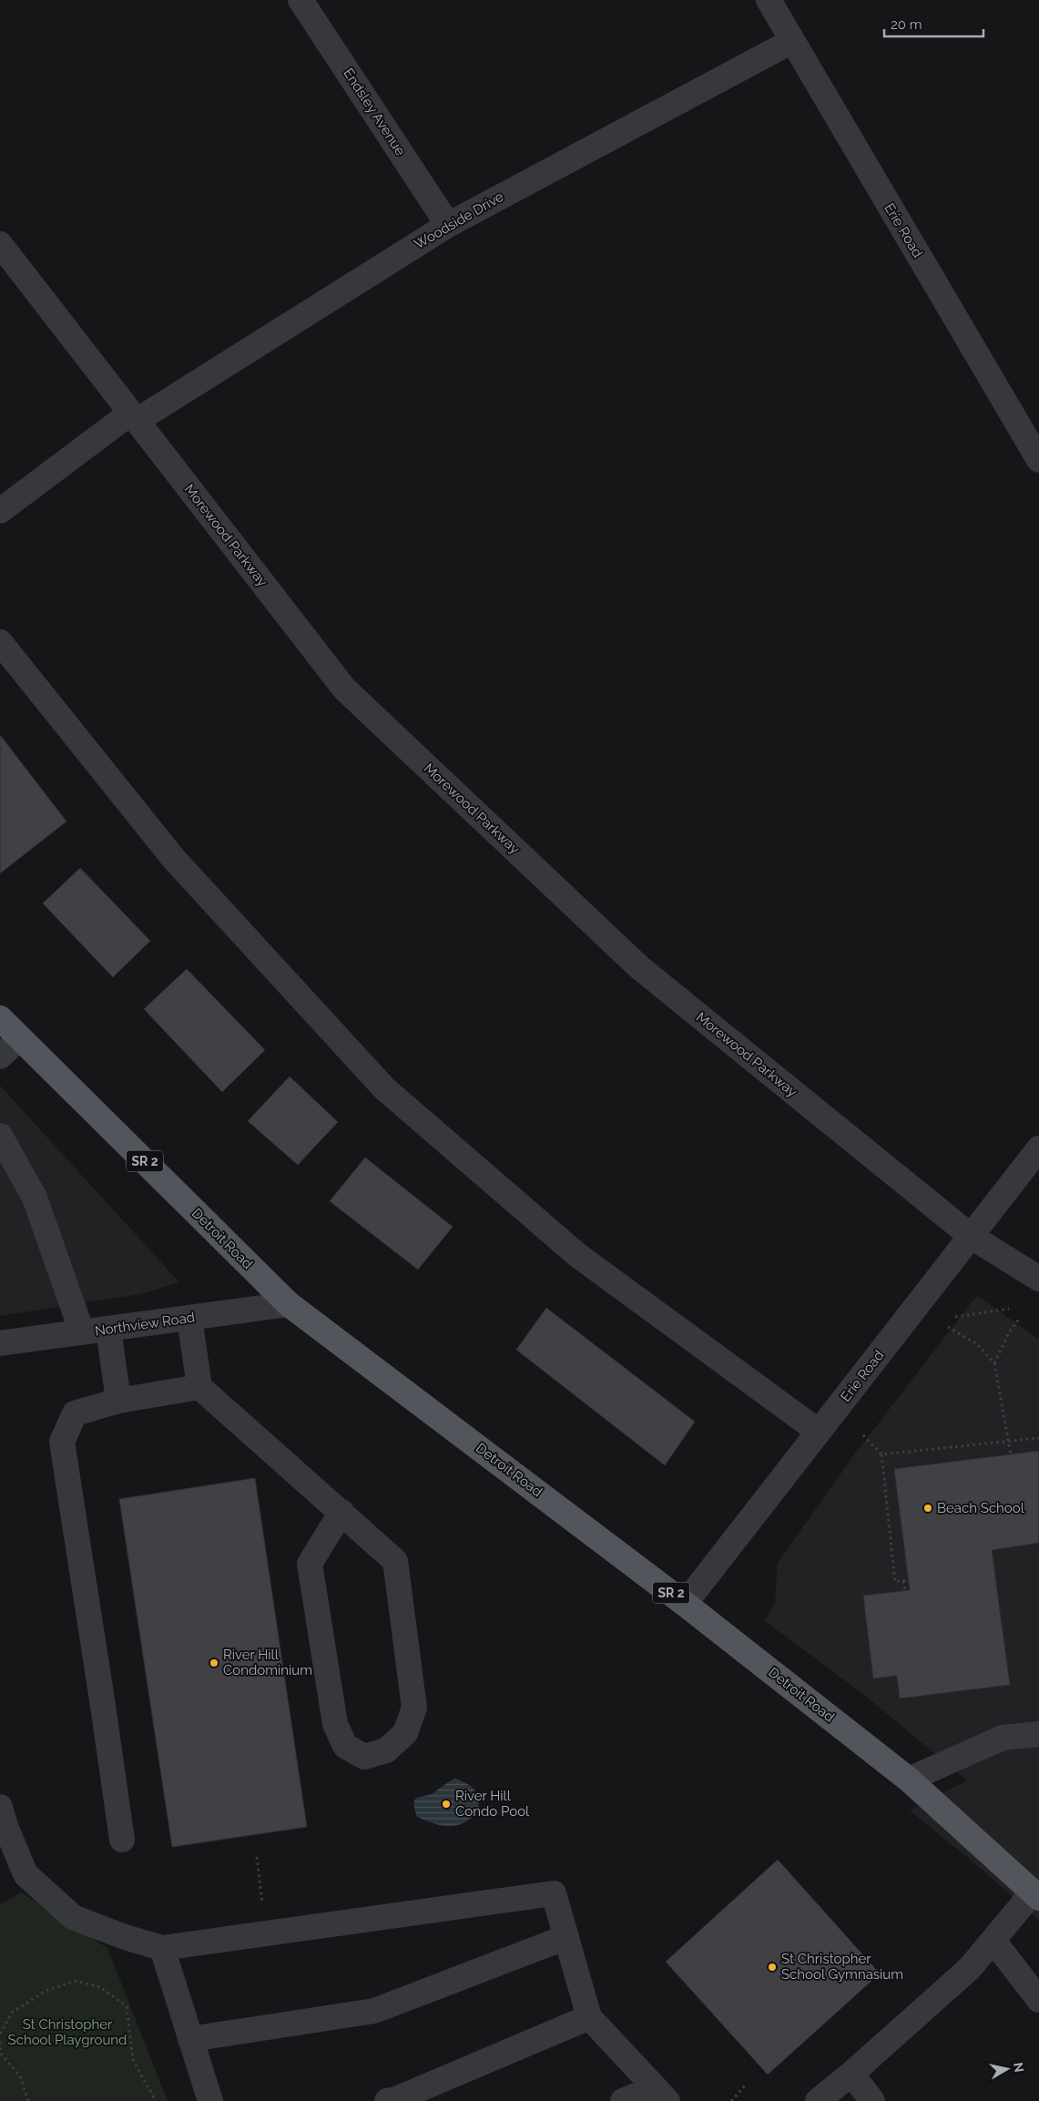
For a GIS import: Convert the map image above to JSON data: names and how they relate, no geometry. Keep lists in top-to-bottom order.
{
  "streets": {
    "main road": ["SR 2", "Detroit Road"],
    "street": [
      "Endsley Avenue",
      "Woodside Drive",
      "Erie Road",
      "Morewood Parkway",
      "Northview Road"
    ]
  },
  "crossings": [
    ["Endsley Avenue", "Woodside Drive"],
    ["Woodside Drive", "Erie Road"],
    ["Woodside Drive", "Morewood Parkway"],
    ["Erie Road", "Morewood Parkway"],
    ["Erie Road", "Detroit Road"],
    ["Detroit Road", "Northview Road"]
  ],
  "parks": ["St Christopher School Playground"],
  "places": [
    "Beach School",
    "River Hill Condominium",
    "River Hill Condo Pool",
    "St Christopher School Gymnasium"
  ],
  "scale_bar": "20 m",
  "north": "right"
}
